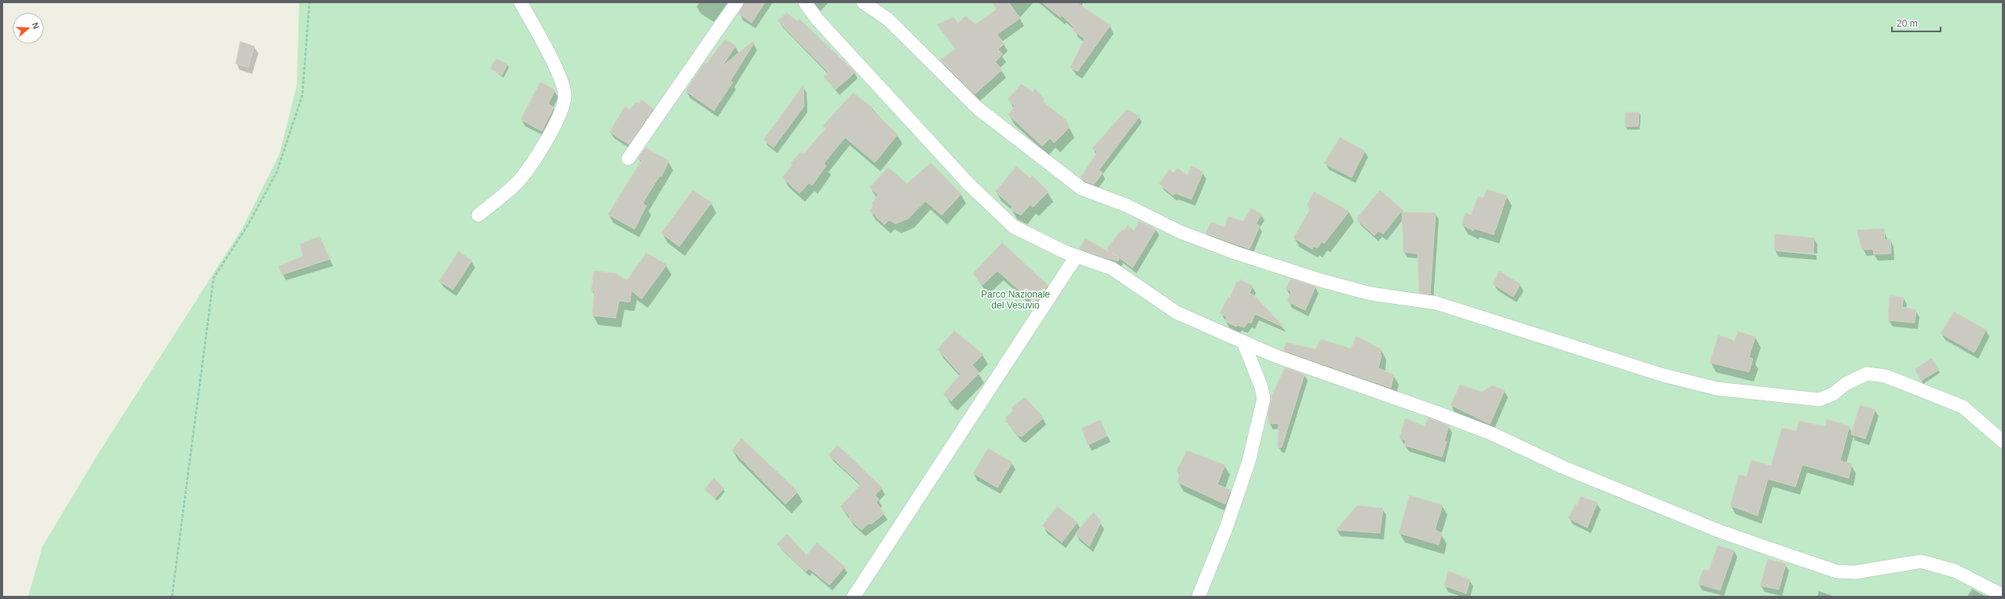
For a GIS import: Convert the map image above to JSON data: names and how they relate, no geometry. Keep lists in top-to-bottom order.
{
  "parks": ["Parco Nazionale del Vesuvio"],
  "scale_bar": "20 m",
  "north": "right"
}
